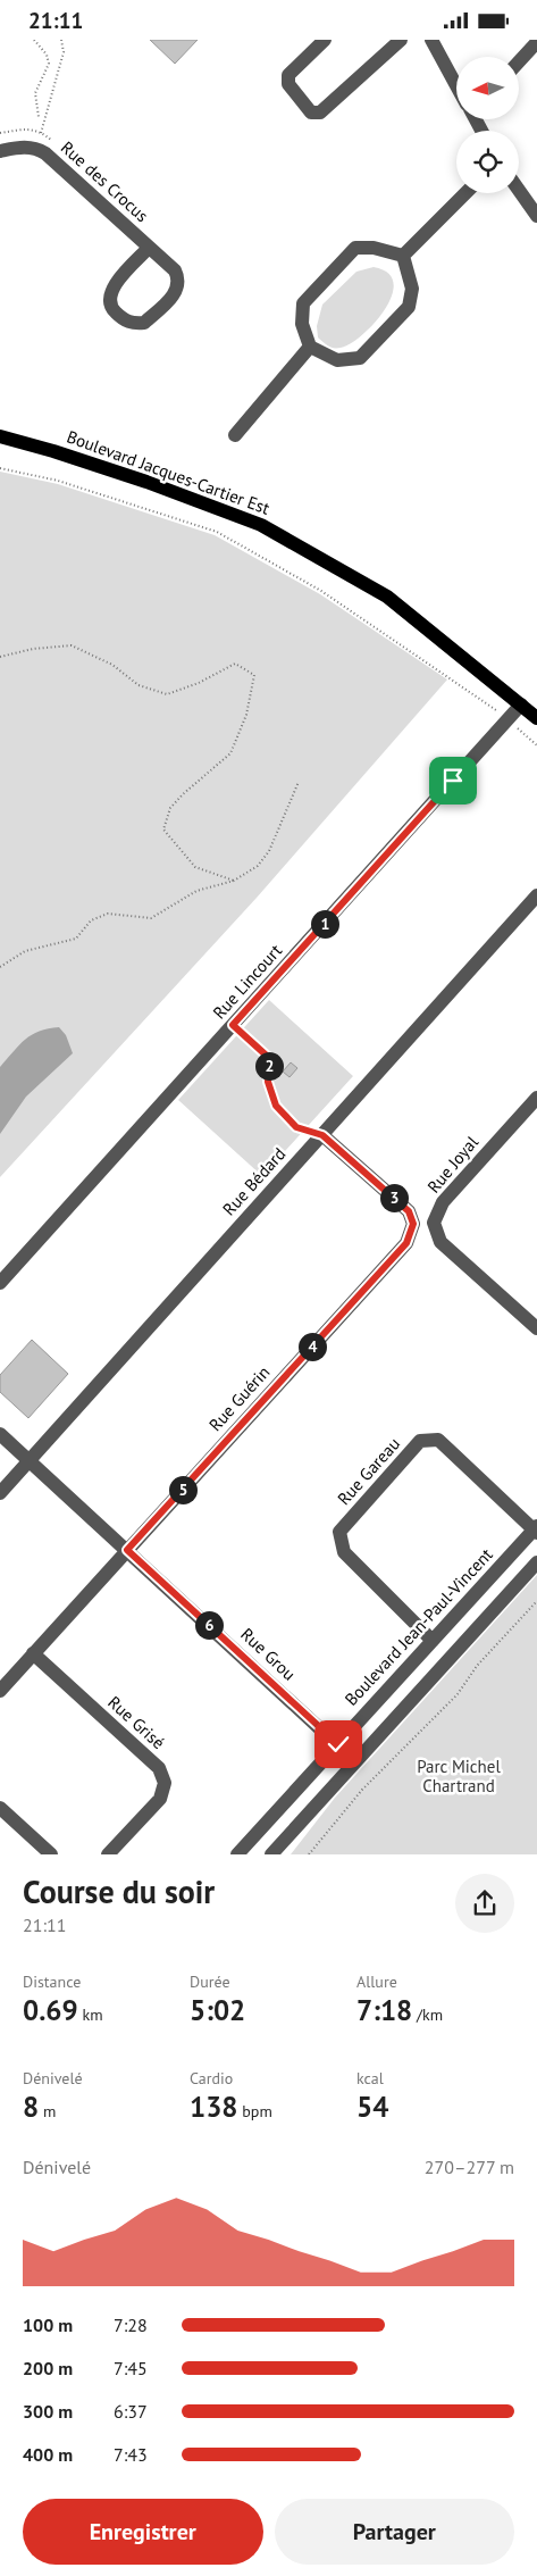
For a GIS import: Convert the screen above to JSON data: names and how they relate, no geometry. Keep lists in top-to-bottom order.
{
  "streets": {
    "main road": ["Boulevard Jacques-Cartier Est"],
    "street": [
      "Rue des Crocus",
      "Rue Lincourt",
      "Rue Joyal",
      "Rue Bédard",
      "Rue Guérin",
      "Rue Gareau",
      "Boulevard Jean-Paul-Vincent",
      "Rue Grou",
      "Rue Grisé"
    ]
  },
  "crossings": [
    ["Boulevard Jacques-Cartier Est", "Rue Lincourt"],
    ["Rue Bédard", "Rue Guérin"],
    ["Rue Bédard", "Rue Grou"],
    ["Rue Guérin", "Rue Grou"],
    ["Rue Guérin", "Rue Grisé"],
    ["Rue Gareau", "Boulevard Jean-Paul-Vincent"],
    ["Boulevard Jean-Paul-Vincent", "Rue Grou"]
  ],
  "parks": ["Parc Michel Chartrand"],
  "north": "left",
  "page": {
    "status": "21:11",
    "pins": [
      "1",
      "2",
      "3",
      "4",
      "5",
      "6"
    ],
    "heading": ["Course du soir", "21:11"],
    "stats": [
      ["Distance", "0.69 km"],
      ["Durée", "5:02"],
      ["Allure", "7:18 /km"],
      ["Dénivelé", "8 m"],
      ["Cardio", "138 bpm"],
      ["kcal", "54"]
    ],
    "chart": ["Dénivelé", "270–277 m"],
    "list": [
      {
        "name": "100 m",
        "note": "7:28"
      },
      {
        "name": "200 m",
        "note": "7:45"
      },
      {
        "name": "300 m",
        "note": "6:37"
      },
      {
        "name": "400 m",
        "note": "7:43"
      }
    ],
    "buttons": ["Enregistrer", "Partager"]
  }
}
